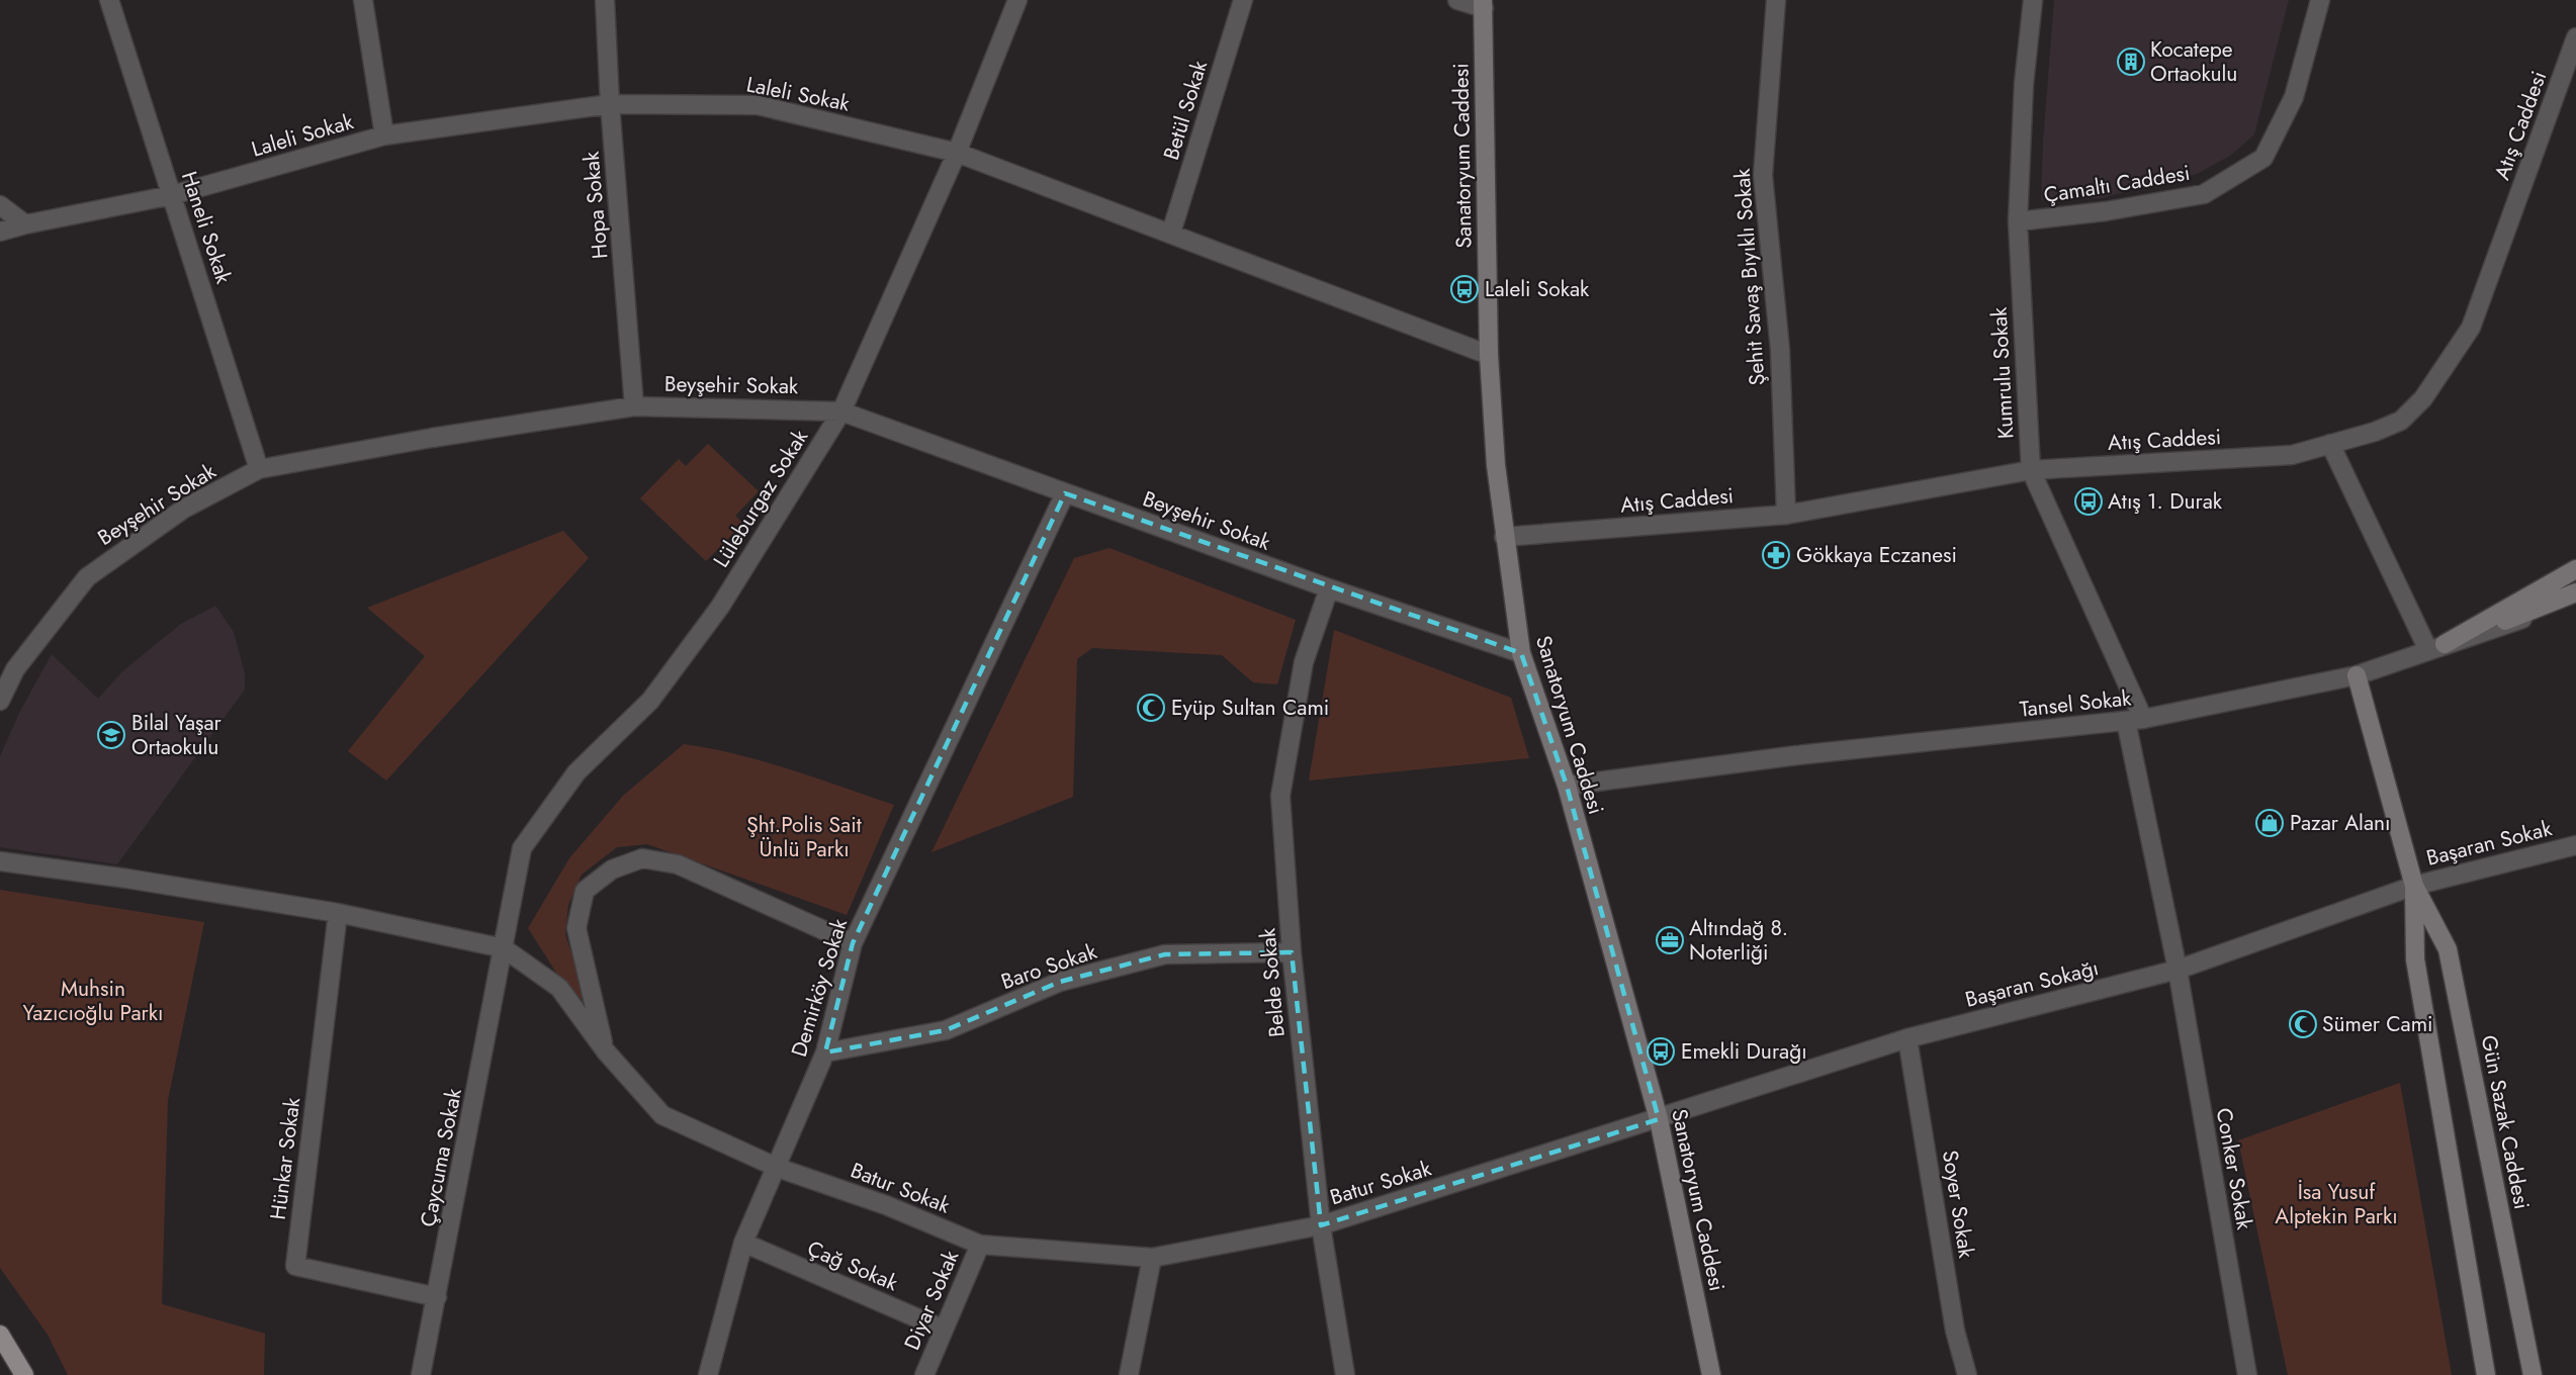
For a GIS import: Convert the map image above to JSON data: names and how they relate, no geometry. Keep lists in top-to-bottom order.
{
  "streets": {
    "main road": ["Sanatoryum Caddesi", "Gün Sazak Caddesi"],
    "street": [
      "Laleli Sokak",
      "Betül Sokak",
      "Atış Caddesi",
      "Çamaltı Caddesi",
      "Hopa Sokak",
      "Haneli Sokak",
      "Şehit Savaş Bıyıklı Sokak",
      "Kumrulu Sokak",
      "Beyşehir Sokak",
      "Lüleburgaz Sokak",
      "Tansel Sokak",
      "Başaran Sokak",
      "Baro Sokak",
      "Belde Sokak",
      "Başaran Sokağı",
      "Demirköy Sokak",
      "Çaycuma Sokak",
      "Hünkar Sokak",
      "Conker Sokak",
      "Batur Sokak",
      "Soyer Sokak",
      "Çağ Sokak",
      "Diyar Sokak"
    ]
  },
  "crossings": [
    ["Laleli Sokak", "Betül Sokak"],
    ["Laleli Sokak", "Sanatoryum Caddesi"],
    ["Laleli Sokak", "Hopa Sokak"],
    ["Laleli Sokak", "Haneli Sokak"],
    ["Laleli Sokak", "Lüleburgaz Sokak"],
    ["Atış Caddesi", "Sanatoryum Caddesi"],
    ["Atış Caddesi", "Şehit Savaş Bıyıklı Sokak"],
    ["Atış Caddesi", "Kumrulu Sokak"],
    ["Sanatoryum Caddesi", "Beyşehir Sokak"],
    ["Sanatoryum Caddesi", "Tansel Sokak"],
    ["Sanatoryum Caddesi", "Başaran Sokağı"],
    ["Sanatoryum Caddesi", "Batur Sokak"],
    ["Çamaltı Caddesi", "Kumrulu Sokak"],
    ["Hopa Sokak", "Beyşehir Sokak"],
    ["Haneli Sokak", "Beyşehir Sokak"],
    ["Kumrulu Sokak", "Tansel Sokak"],
    ["Kumrulu Sokak", "Conker Sokak"],
    ["Beyşehir Sokak", "Lüleburgaz Sokak"],
    ["Beyşehir Sokak", "Belde Sokak"],
    ["Beyşehir Sokak", "Demirköy Sokak"],
    ["Lüleburgaz Sokak", "Çaycuma Sokak"],
    ["Tansel Sokak", "Gün Sazak Caddesi"],
    ["Tansel Sokak", "Conker Sokak"],
    ["Başaran Sokak", "Başaran Sokağı"],
    ["Başaran Sokak", "Gün Sazak Caddesi"],
    ["Baro Sokak", "Belde Sokak"],
    ["Baro Sokak", "Demirköy Sokak"],
    ["Belde Sokak", "Batur Sokak"],
    ["Başaran Sokağı", "Gün Sazak Caddesi"],
    ["Başaran Sokağı", "Conker Sokak"],
    ["Başaran Sokağı", "Batur Sokak"],
    ["Başaran Sokağı", "Soyer Sokak"],
    ["Demirköy Sokak", "Batur Sokak"],
    ["Demirköy Sokak", "Çağ Sokak"],
    ["Çaycuma Sokak", "Hünkar Sokak"],
    ["Batur Sokak", "Diyar Sokak"],
    ["Çağ Sokak", "Diyar Sokak"]
  ],
  "parks": ["Şht.Polis Sait Ünlü Parkı", "Muhsin Yazıcıoğlu Parkı", "İsa Yusuf Alptekin Parkı"],
  "places": {
    "building": ["Kocatepe Ortaokulu"],
    "bus stop": ["Laleli Sokak", "Atış 1. Durak", "Emekli Durağı"],
    "pharmacy": ["Gökkaya Eczanesi"],
    "mosque": ["Eyüp Sultan Cami", "Sümer Cami"],
    "school or university": ["Bilal Yaşar Ortaokulu"],
    "shop": ["Pazar Alanı"],
    "office": ["Altındağ 8. Noterliği"]
  }
}
